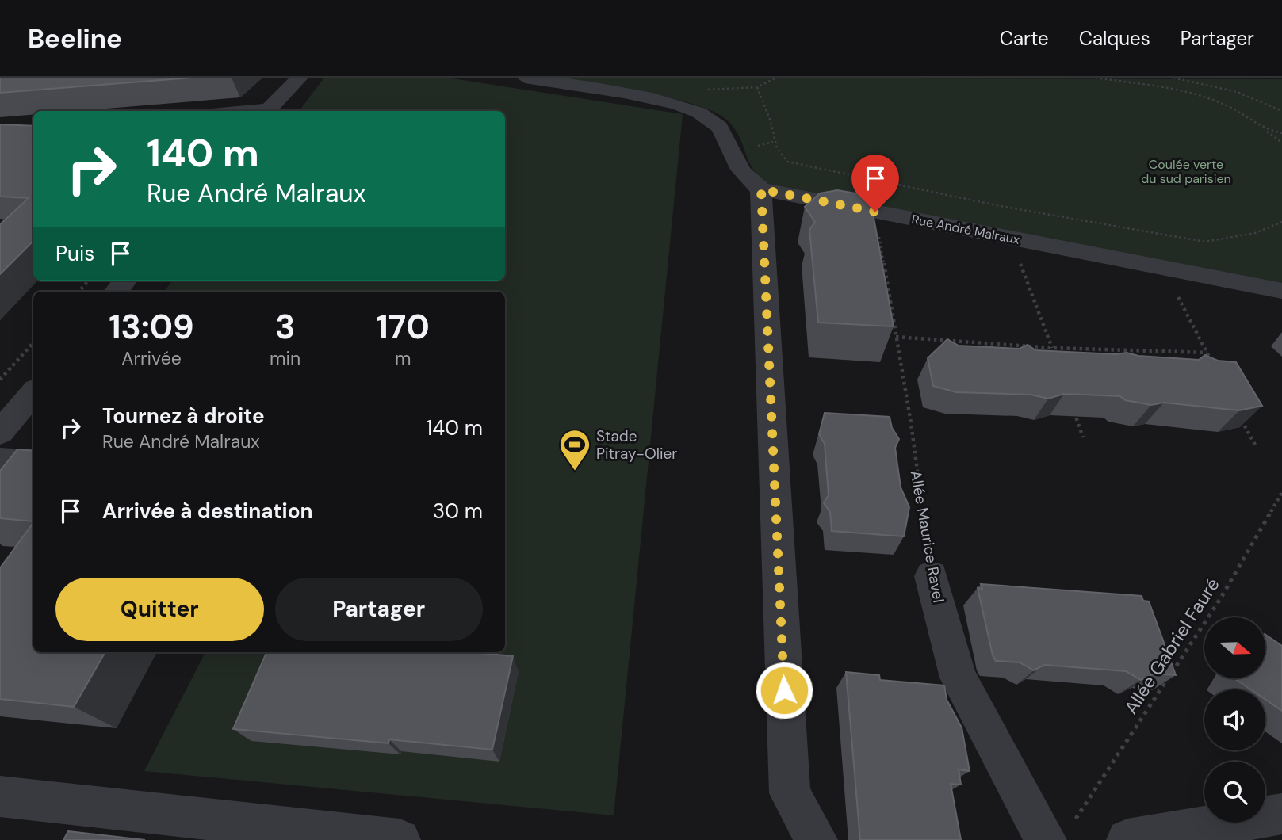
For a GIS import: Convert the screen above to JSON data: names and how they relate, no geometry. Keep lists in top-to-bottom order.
{
  "streets": {
    "street": ["Rue André Malraux", "Allée Maurice Ravel"],
    "path": ["Allée Gabriel Fauré"]
  },
  "crossings": [
    ["Rue André Malraux", "Allée Maurice Ravel"],
    ["Allée Maurice Ravel", "Allée Gabriel Fauré"]
  ],
  "parks": ["Coulée verte du sud parisien"],
  "places": {
    "sports": ["Stade Pitray-Olier"]
  },
  "north": "right",
  "page": {
    "header": "Beeline",
    "nav": ["Carte", "Calques", "Partager"],
    "turn": ["140 m", "Rue André Malraux"],
    "then": "Puis",
    "eta": [
      "13:09",
      "Arrivée",
      "3",
      "min",
      "170",
      "m"
    ],
    "list": [
      {
        "name": "Tournez à droite",
        "note": "Rue André Malraux",
        "value": "140 m"
      },
      {
        "name": "Arrivée à destination",
        "value": "30 m"
      }
    ],
    "buttons": ["Quitter", "Partager"]
  }
}
